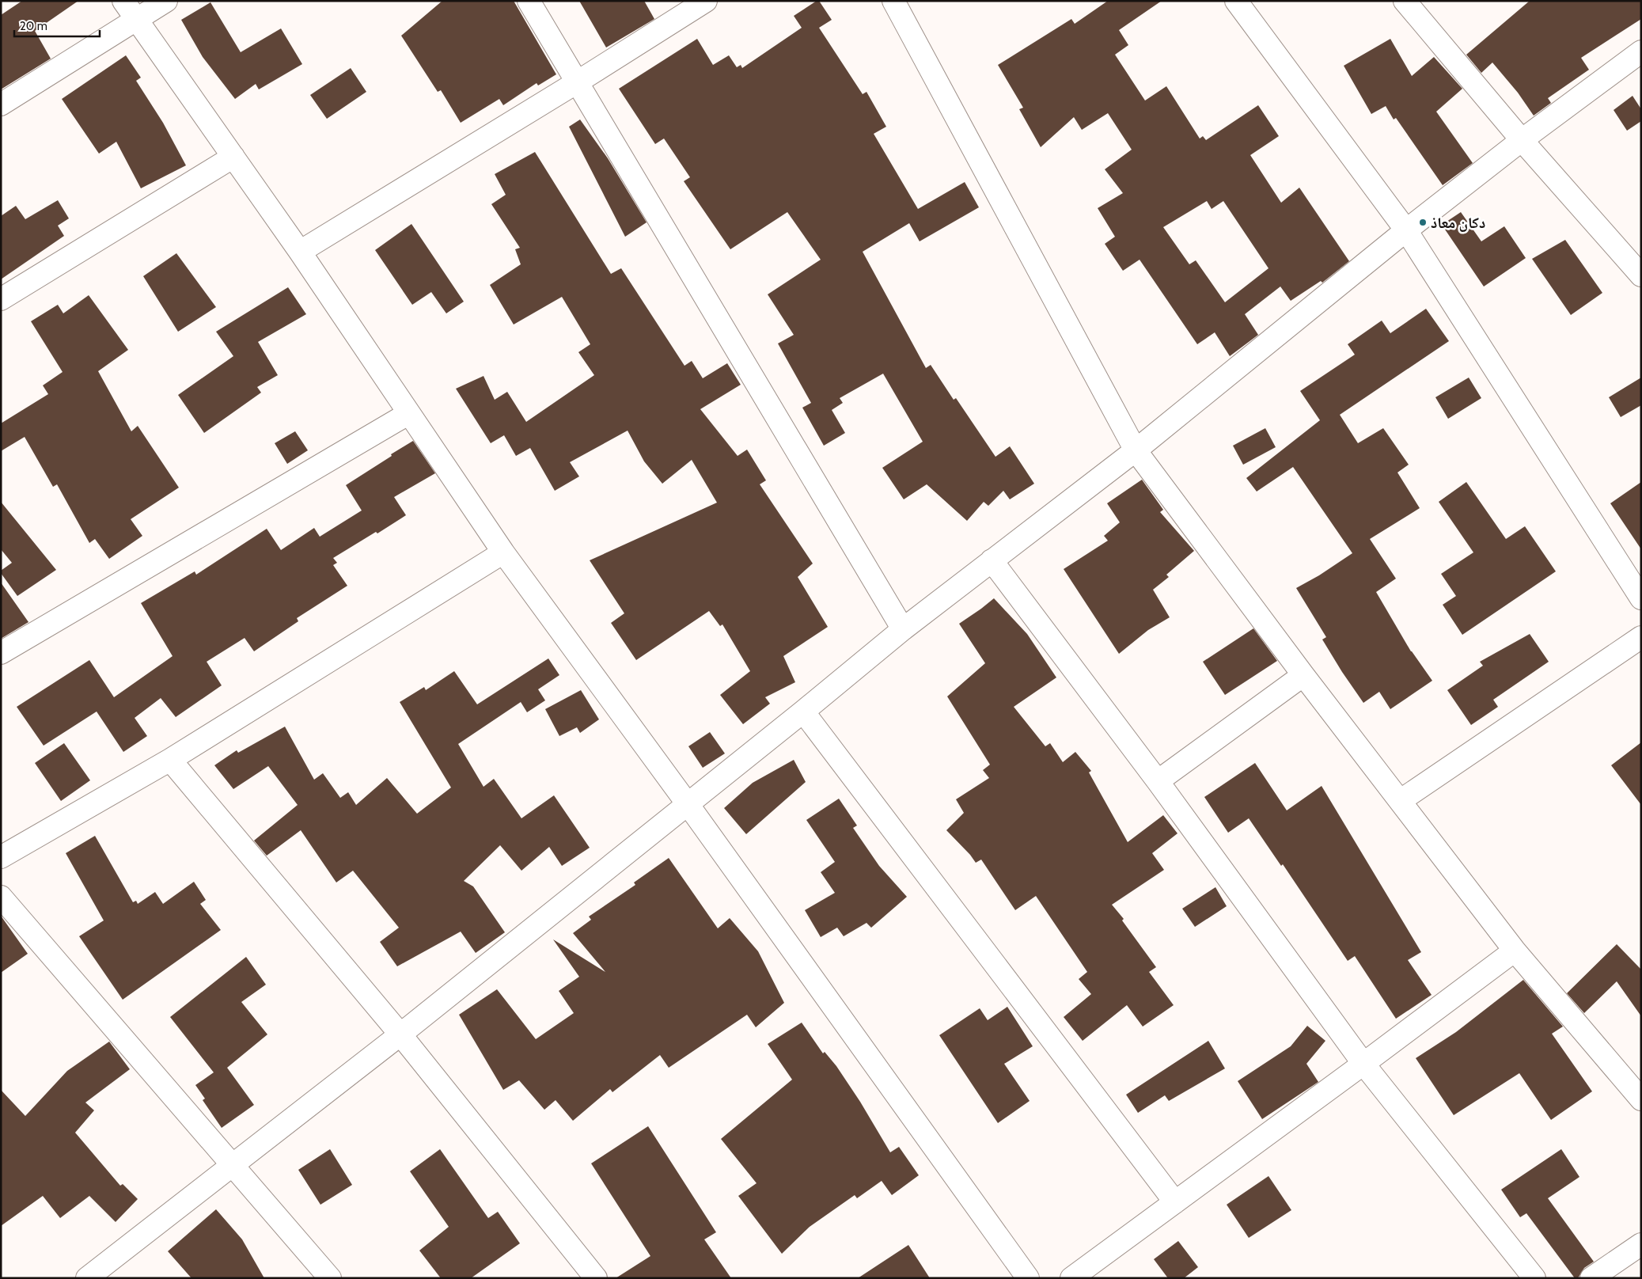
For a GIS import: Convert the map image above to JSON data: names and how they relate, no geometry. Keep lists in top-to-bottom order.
{
  "places": ["دكان معاذ"],
  "scale_bar": "20 m"
}
